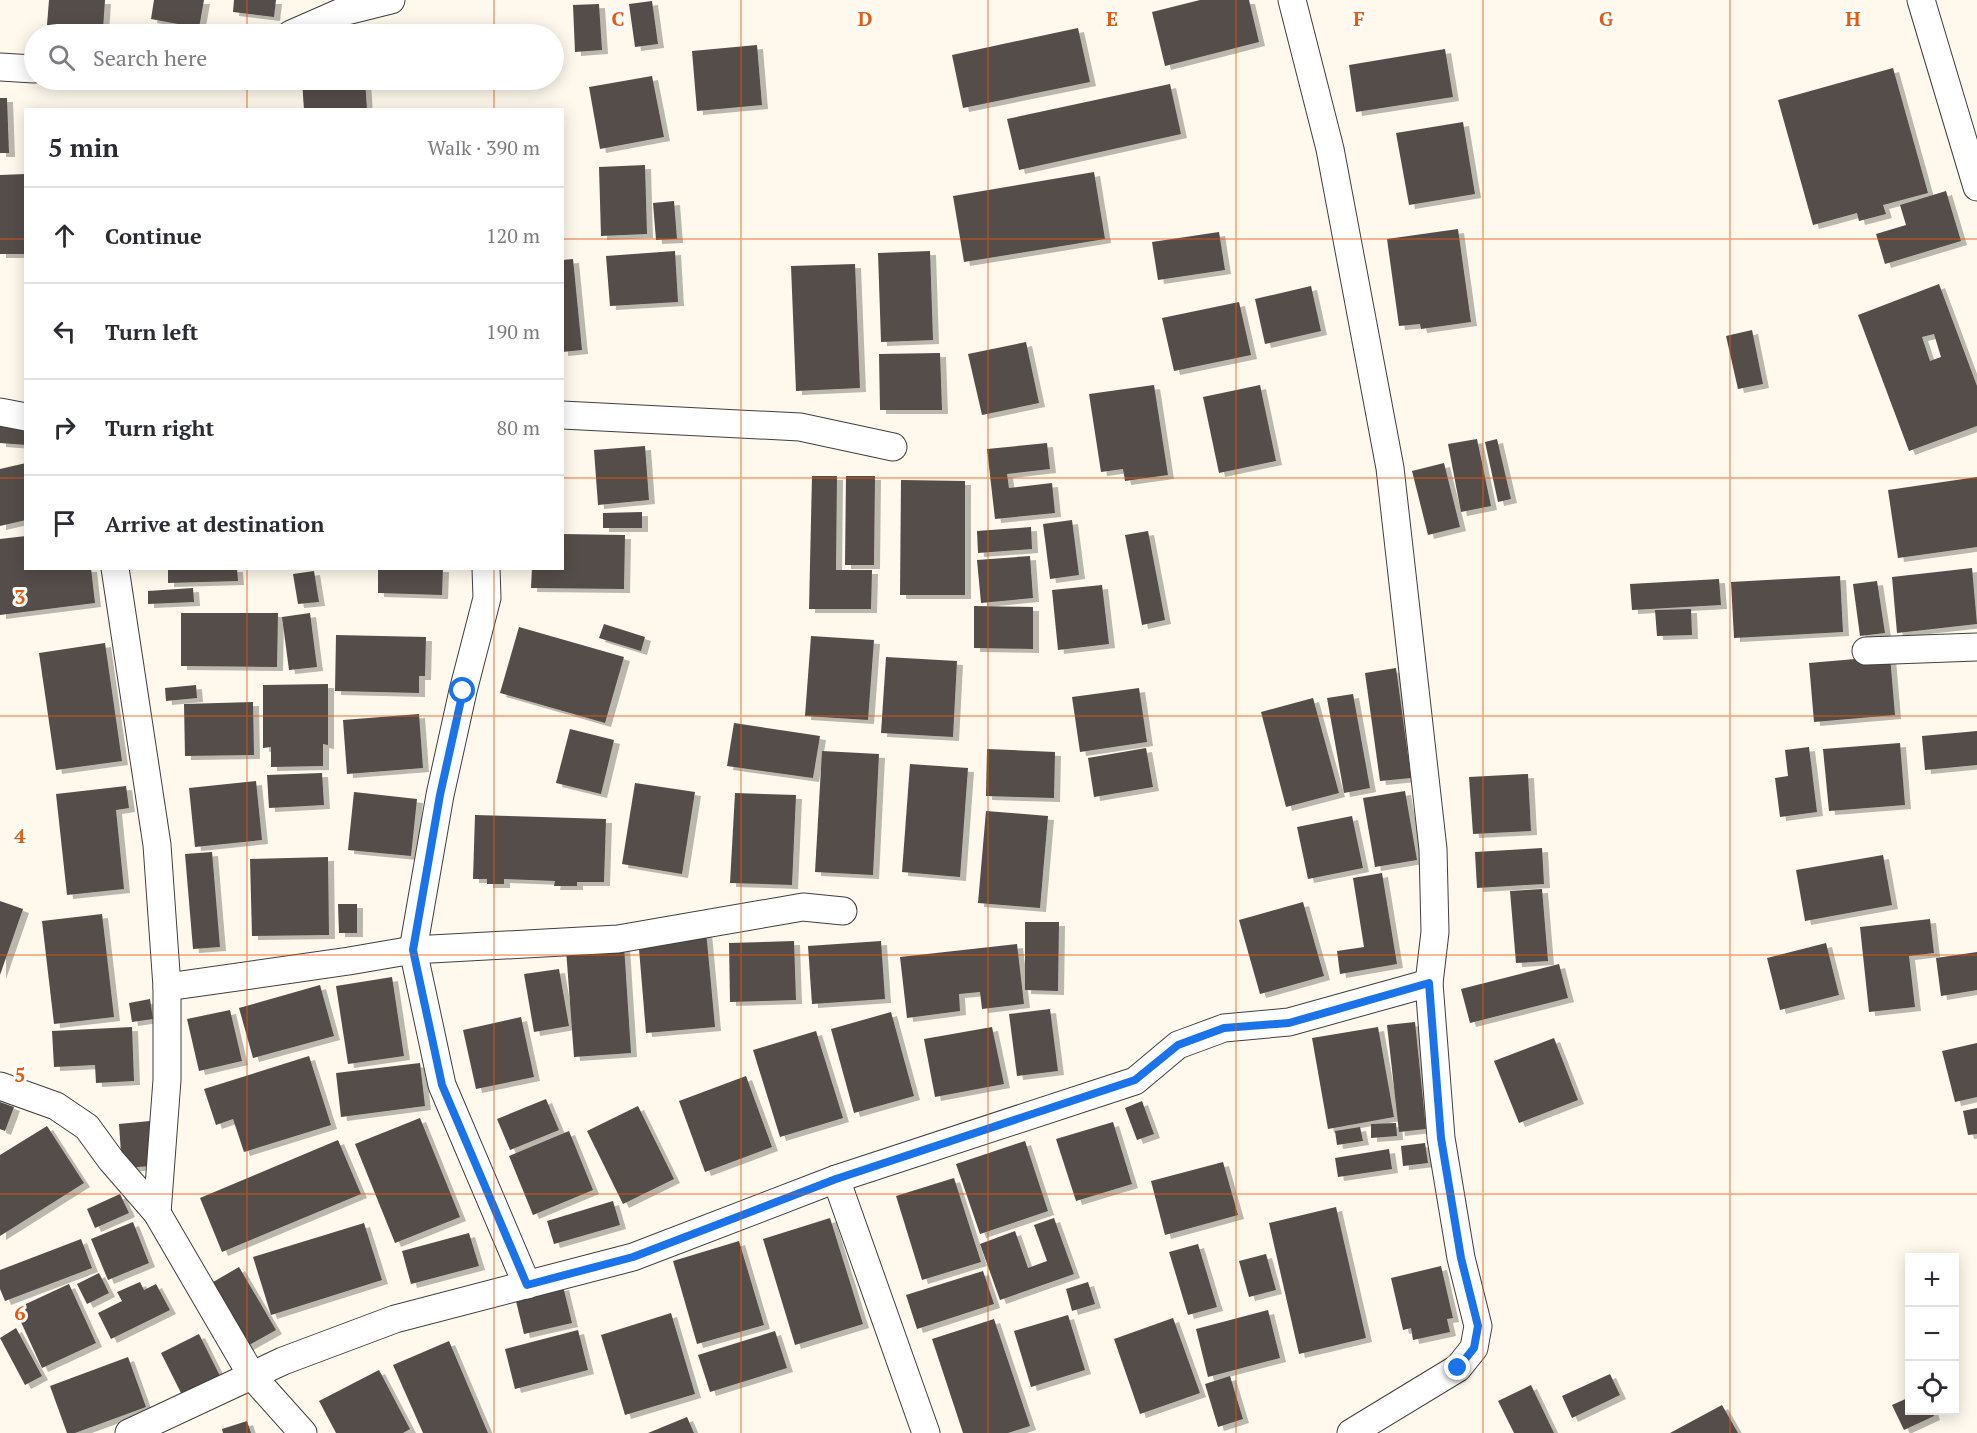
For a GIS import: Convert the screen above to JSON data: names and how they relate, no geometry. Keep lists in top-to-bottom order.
{
  "page": {
    "search": "Search here",
    "heading": ["5 min", "Walk · 390 m"],
    "list": [
      ["Continue", "120 m"],
      ["Turn left", "190 m"],
      ["Turn right", "80 m"],
      "Arrive at destination"
    ],
    "map_buttons": ["+", "−"]
  },
  "grid": {
    "columns": [
      "C",
      "D",
      "E",
      "F",
      "G",
      "H"
    ],
    "rows": [
      "3",
      "4",
      "5",
      "6"
    ]
  }
}
